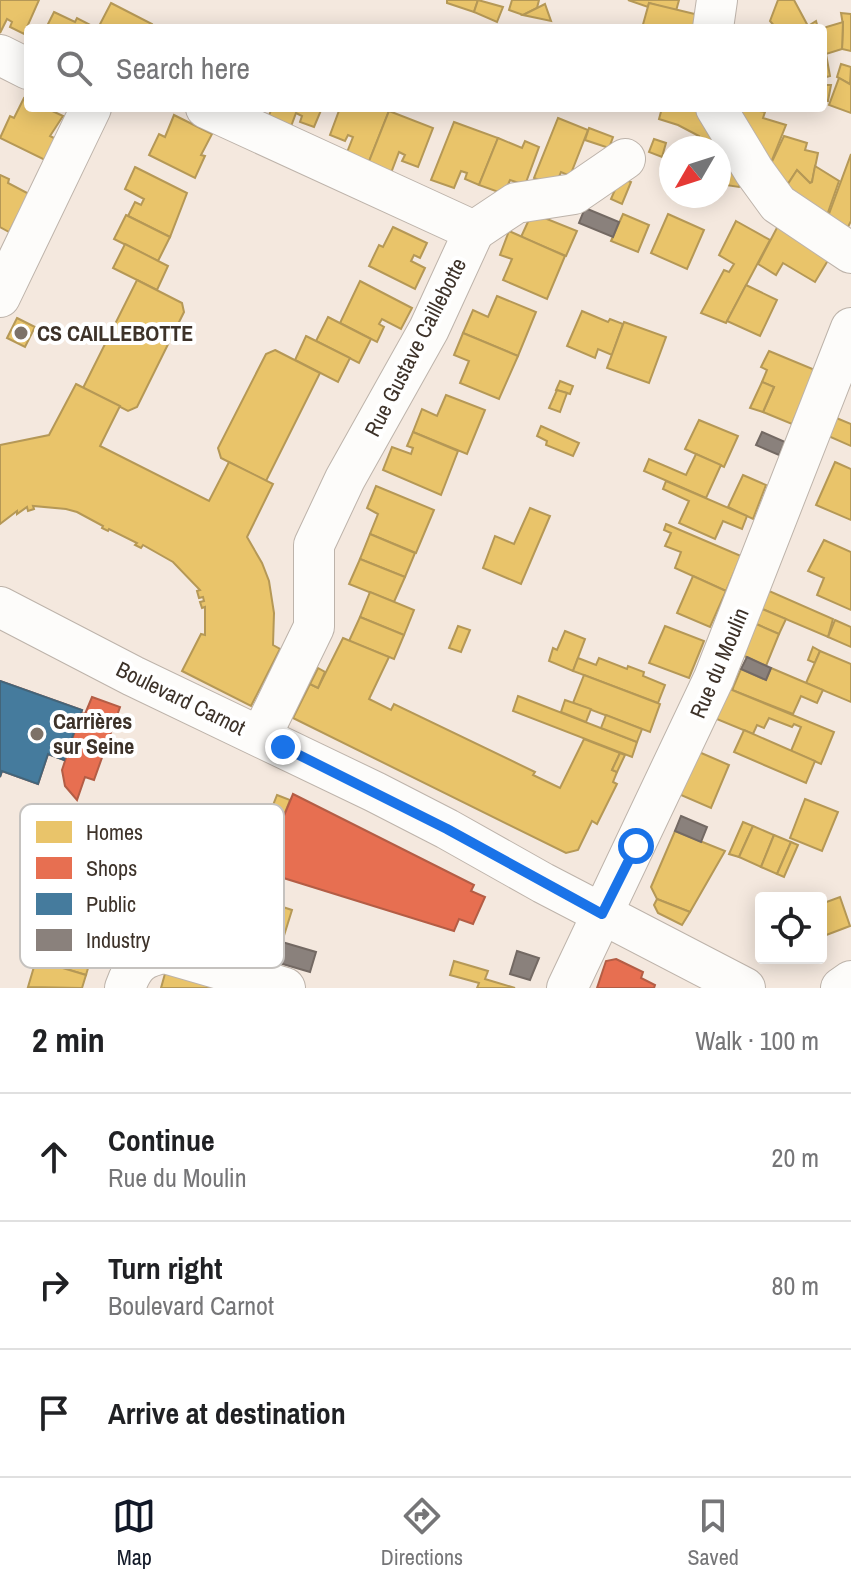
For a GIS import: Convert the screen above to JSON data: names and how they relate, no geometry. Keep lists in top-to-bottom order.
{
  "streets": {
    "street": ["Rue Gustave Caillebotte", "Rue du Moulin", "Boulevard Carnot"]
  },
  "crossings": [
    ["Rue Gustave Caillebotte", "Boulevard Carnot"],
    ["Rue du Moulin", "Boulevard Carnot"]
  ],
  "places": ["CS CAILLEBOTTE", "Carrières sur Seine"],
  "legend": [
    "Homes",
    "Shops",
    "Public",
    "Industry"
  ],
  "north": "bottom left",
  "page": {
    "search": "Search here",
    "heading": ["2 min", "Walk · 100 m"],
    "list": [
      ["Continue", "Rue du Moulin", "20 m"],
      ["Turn right", "Boulevard Carnot", "80 m"],
      "Arrive at destination"
    ],
    "nav": ["Map", "Directions", "Saved"]
  }
}
